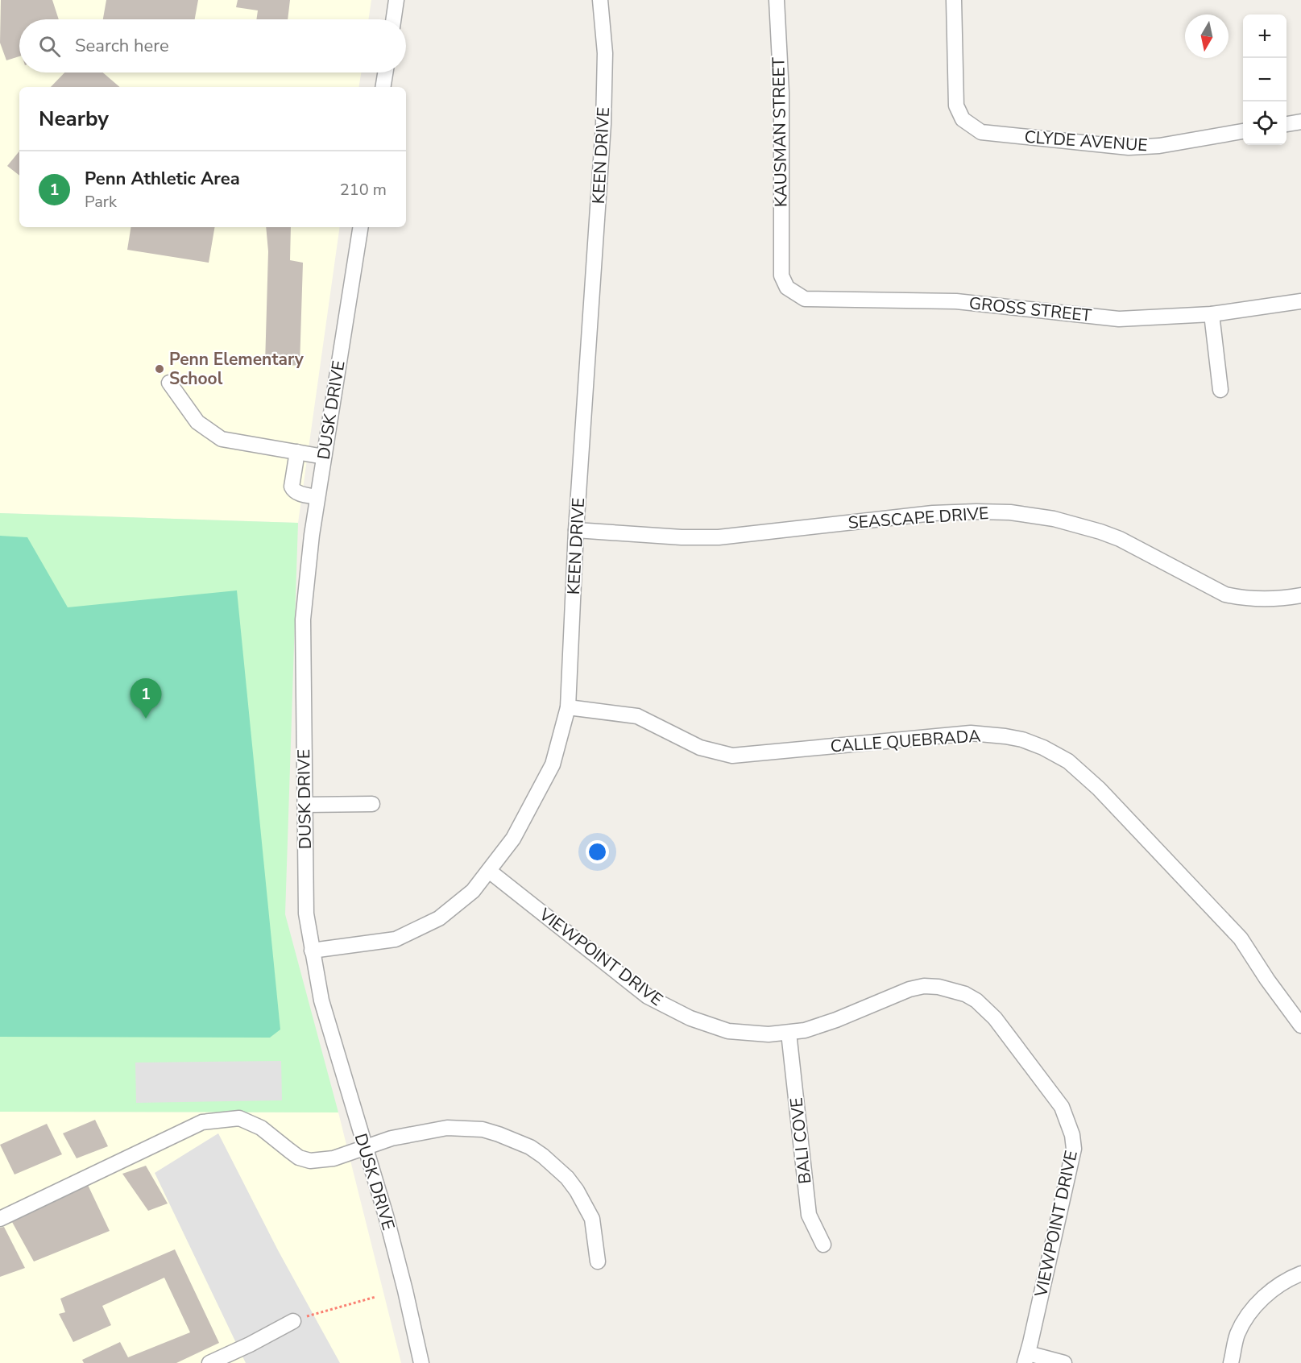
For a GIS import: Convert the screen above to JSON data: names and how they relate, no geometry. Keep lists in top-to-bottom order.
{
  "streets": {
    "street": [
      "KAUSMAN STREET",
      "CLYDE AVENUE",
      "KEEN DRIVE",
      "GROSS STREET",
      "DUSK DRIVE",
      "SEASCAPE DRIVE",
      "CALLE QUEBRADA",
      "VIEWPOINT DRIVE",
      "BALI COVE"
    ]
  },
  "crossings": [
    ["KAUSMAN STREET", "GROSS STREET"],
    ["KEEN DRIVE", "DUSK DRIVE"],
    ["KEEN DRIVE", "SEASCAPE DRIVE"],
    ["KEEN DRIVE", "CALLE QUEBRADA"],
    ["KEEN DRIVE", "VIEWPOINT DRIVE"],
    ["VIEWPOINT DRIVE", "BALI COVE"]
  ],
  "places": ["Penn Elementary School"],
  "north": "bottom",
  "page": {
    "map_buttons": ["+", "−"],
    "search": "Search here",
    "heading": "Nearby",
    "list": [
      {
        "mark": "1",
        "name": "Penn Athletic Area",
        "note": "Park",
        "value": "210 m"
      }
    ],
    "pins": "1"
  }
}
